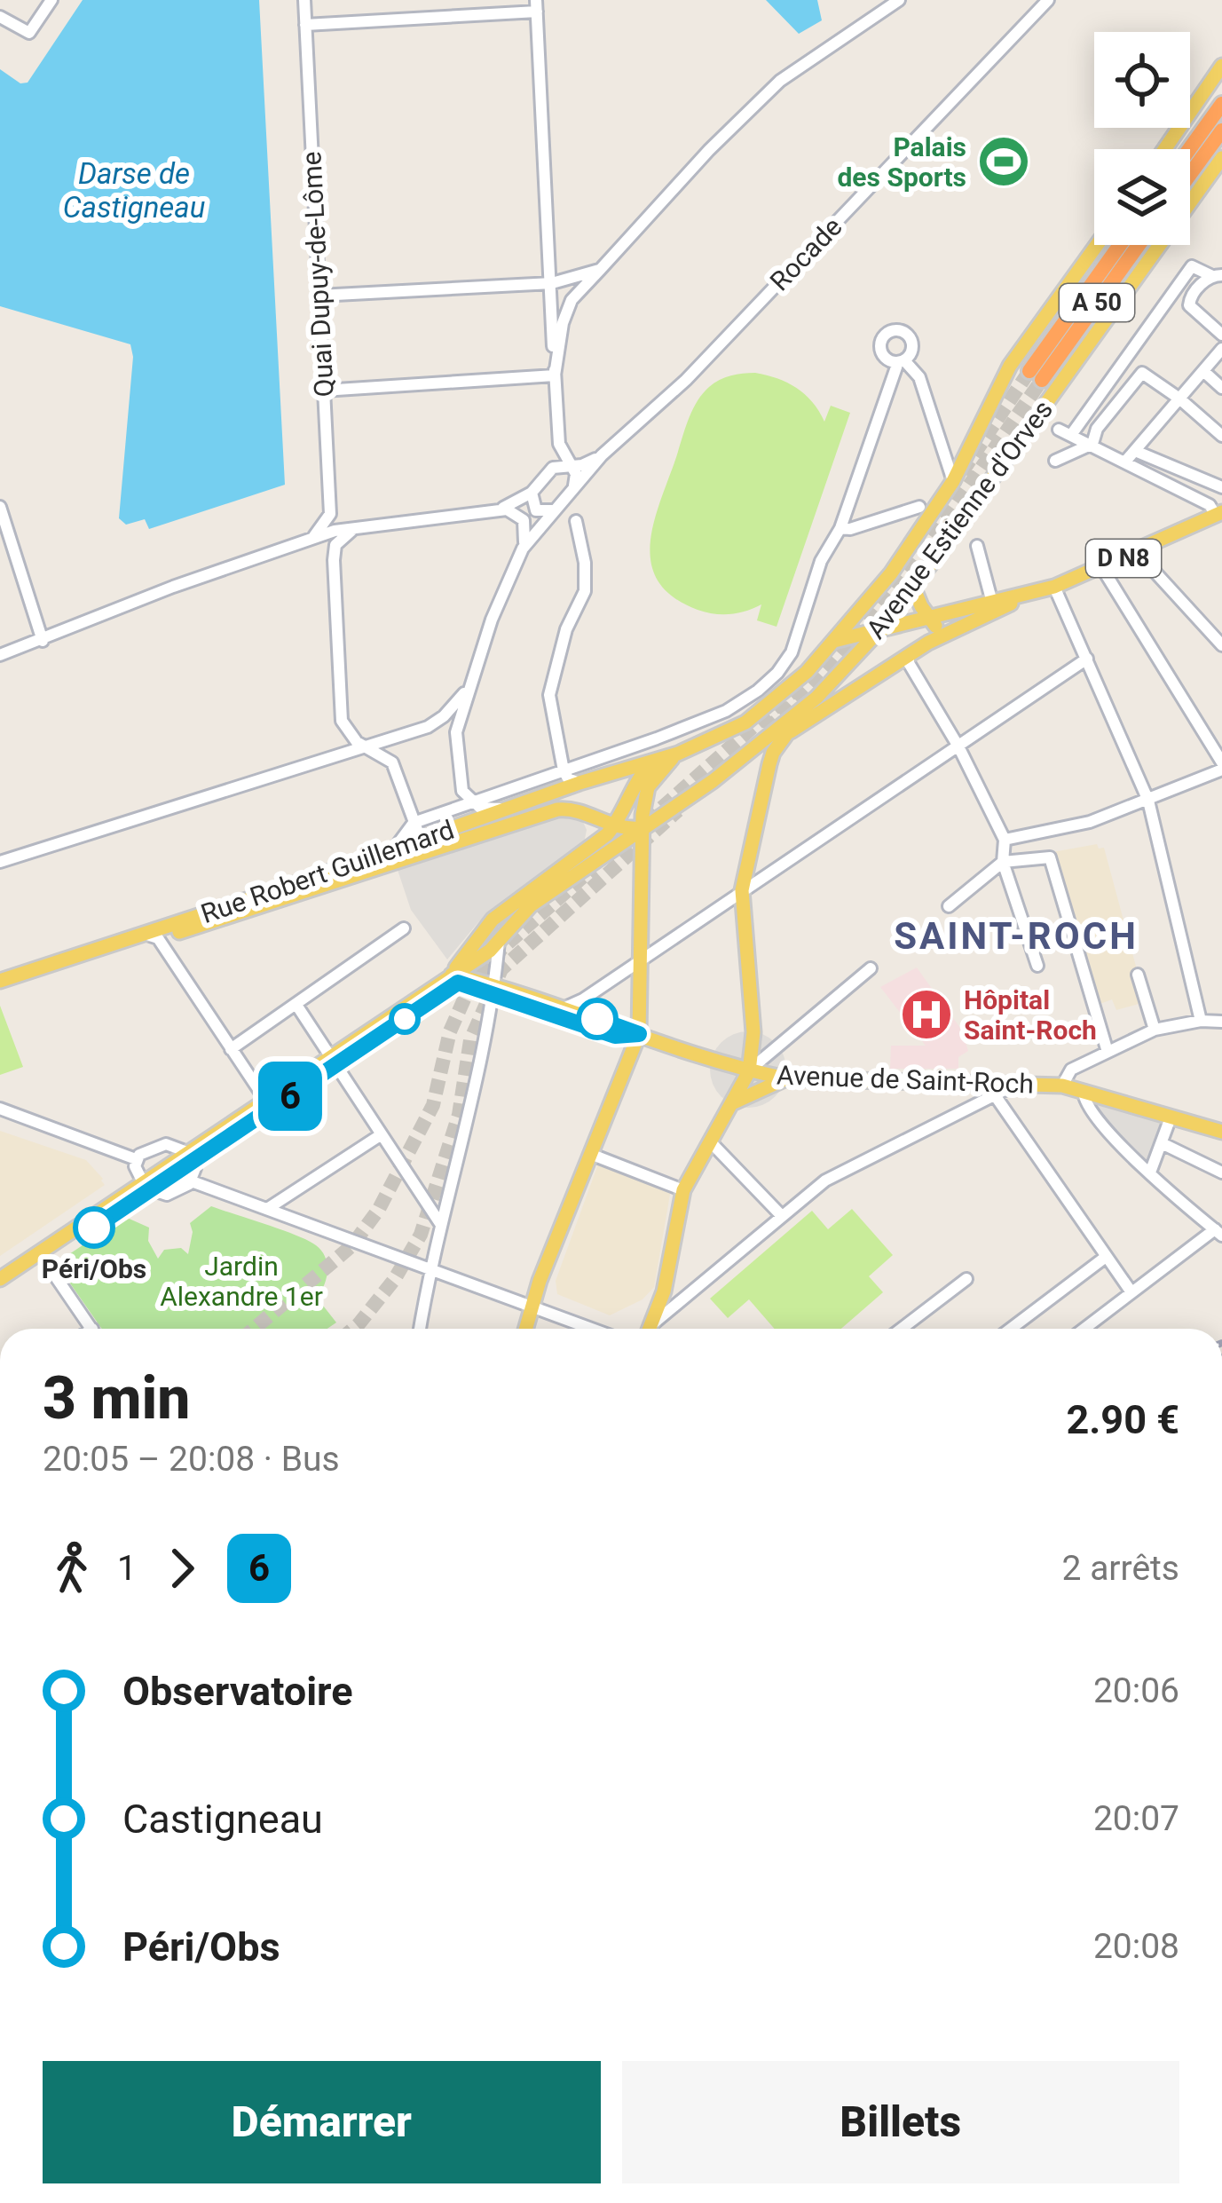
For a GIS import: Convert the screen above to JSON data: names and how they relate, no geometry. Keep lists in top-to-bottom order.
{
  "streets": {
    "highway": ["A 50"],
    "main road": [
      "Avenue Estienne d'Orves",
      "D N8",
      "Rue Robert Guillemard",
      "Avenue de Saint-Roch"
    ],
    "street": ["Rocade", "Quai Dupuy-de-Lôme"]
  },
  "crossings": [
    ["Quai Dupuy-de-Lôme", "Rue Robert Guillemard"],
    ["Avenue Estienne d'Orves", "D N8"],
    ["Avenue Estienne d'Orves", "Rue Robert Guillemard"],
    ["Avenue Estienne d'Orves", "Avenue de Saint-Roch"]
  ],
  "districts": ["SAINT-ROCH"],
  "water": ["Darse de Castigneau"],
  "parks": ["Jardin Alexandre 1er"],
  "places": {
    "sports": ["Palais des Sports"],
    "hospital": ["Hôpital Saint-Roch"],
    "other": ["Péri/Obs"]
  },
  "lines": ["bus line 6"],
  "page": {
    "on_map": "6",
    "heading": ["3 min", "20:05 – 20:08 · Bus", "2.90 €"],
    "legs": ["1", "6", "2 arrêts"],
    "list": [
      {
        "name": "Observatoire",
        "value": "20:06"
      },
      {
        "name": "Castigneau",
        "value": "20:07"
      },
      {
        "name": "Péri/Obs",
        "value": "20:08"
      }
    ],
    "buttons": ["Démarrer", "Billets"]
  }
}
